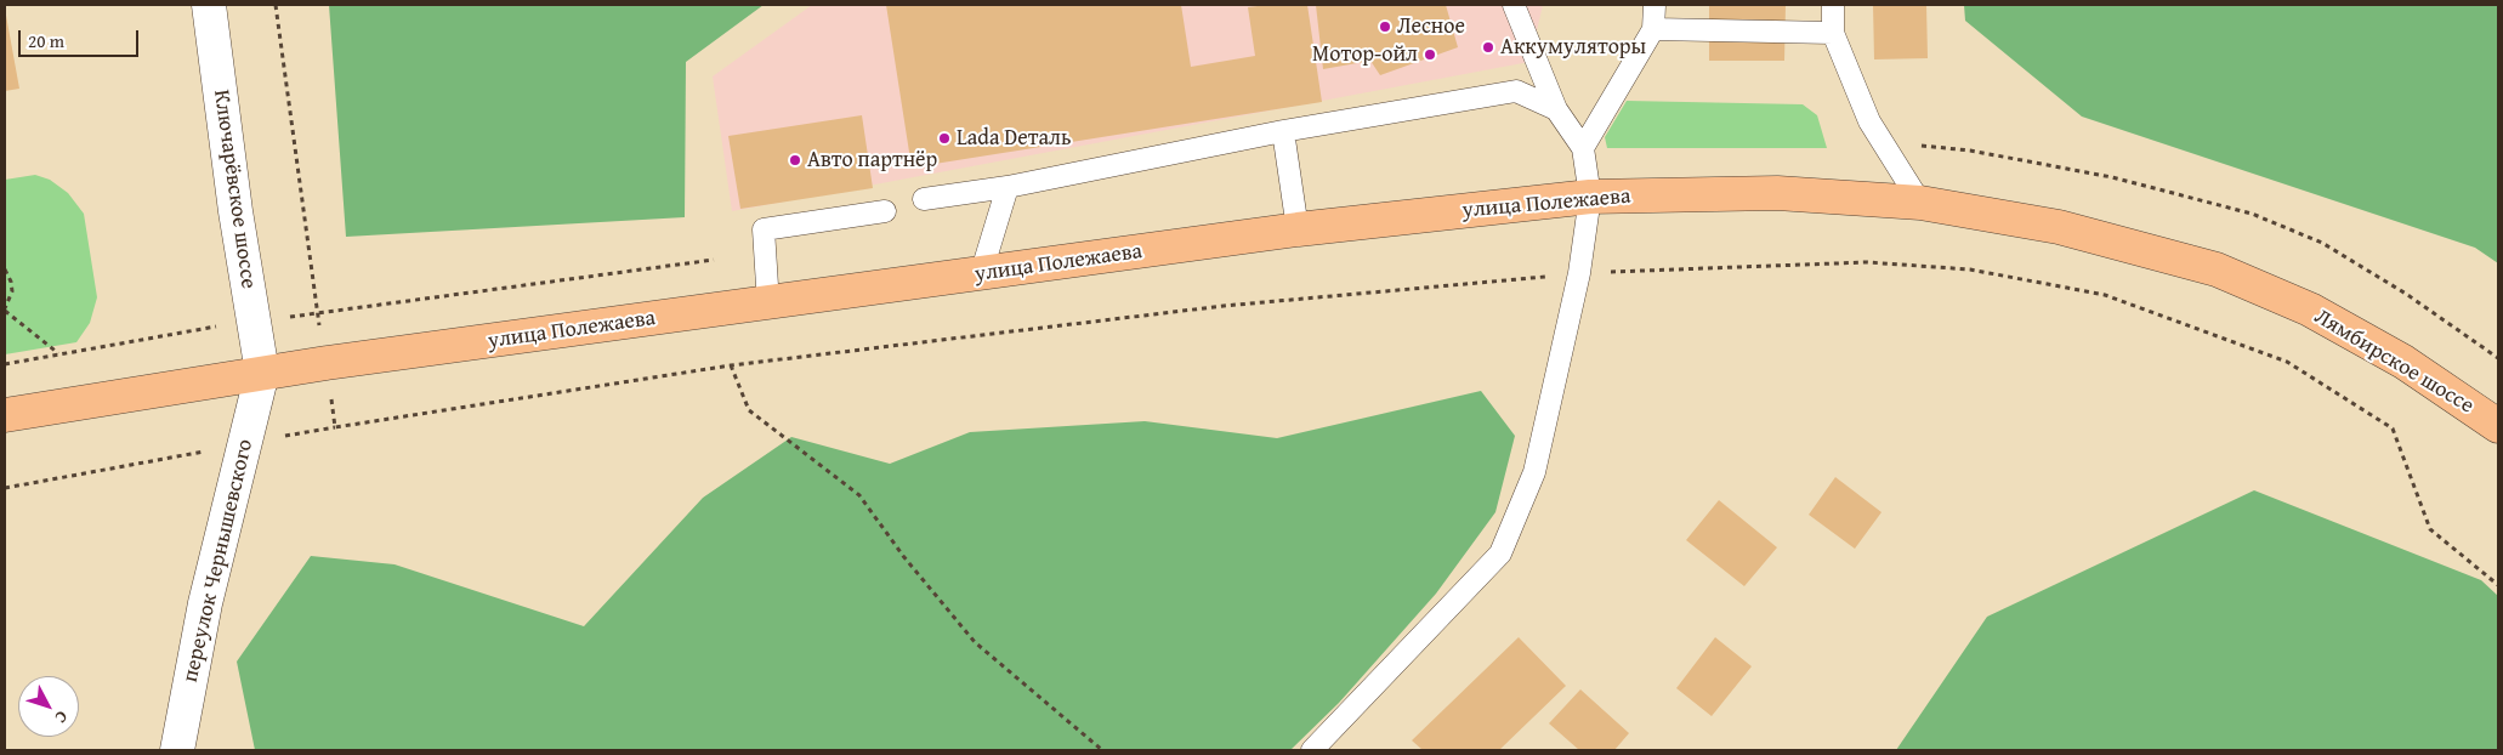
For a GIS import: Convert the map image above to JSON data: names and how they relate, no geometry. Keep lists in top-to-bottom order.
{
  "streets": {
    "main road": ["улица Полежаева", "Лямбирское шоссе"],
    "street": ["Ключарёвское шоссе", "переулок Чернышевского"]
  },
  "crossings": [
    ["Ключарёвское шоссе", "улица Полежаева"],
    ["Ключарёвское шоссе", "переулок Чернышевского"],
    ["улица Полежаева", "Лямбирское шоссе"],
    ["улица Полежаева", "переулок Чернышевского"]
  ],
  "places": [
    "Лесное",
    "Аккумуляторы",
    "Мотор-ойл",
    "Lada Dеталь",
    "Авто партнёр"
  ],
  "scale_bar": "20 m",
  "north": "bottom right"
}
